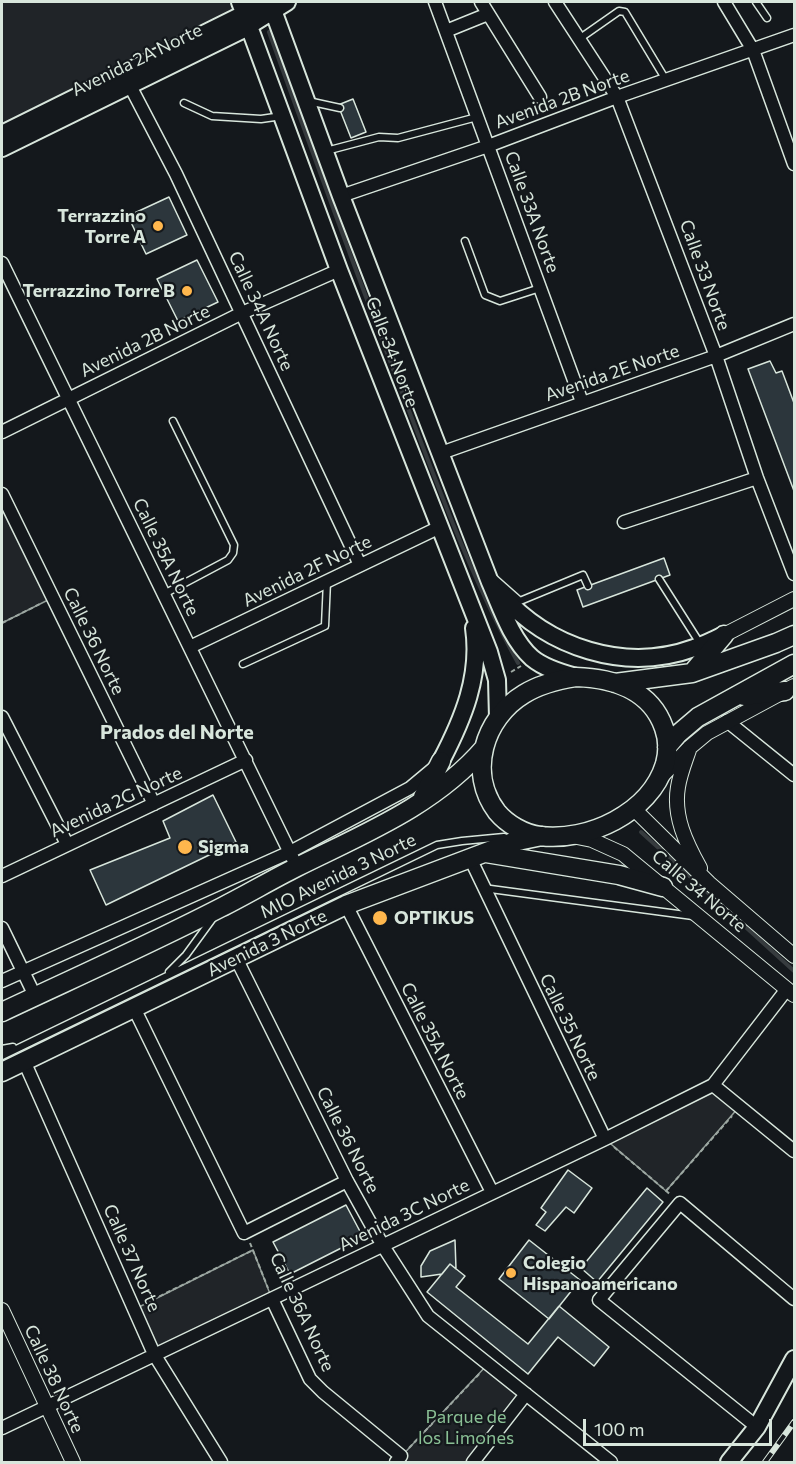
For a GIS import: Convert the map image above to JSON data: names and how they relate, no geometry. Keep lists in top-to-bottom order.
{
  "streets": {
    "main road": ["Avenida 2A Norte", "Calle 34 Norte", "Avenida 3 Norte"],
    "street": [
      "Avenida 2B Norte",
      "Calle 33A Norte",
      "Calle 33 Norte",
      "Calle 34A Norte",
      "Avenida 2E Norte",
      "Calle 35A Norte",
      "Avenida 2F Norte",
      "Calle 36 Norte",
      "Avenida 2G Norte",
      "Calle 35 Norte",
      "Avenida 3C Norte",
      "Calle 37 Norte",
      "Calle 36A Norte",
      "Calle 38 Norte"
    ],
    "lane": ["MIO Avenida 3 Norte"]
  },
  "crossings": [
    ["Avenida 2A Norte", "Calle 34A Norte"],
    ["Avenida 2A Norte", "Calle 34 Norte"],
    ["Avenida 2B Norte", "Calle 33A Norte"],
    ["Avenida 2B Norte", "Calle 33 Norte"],
    ["Avenida 2B Norte", "Calle 34A Norte"],
    ["Avenida 2B Norte", "Calle 34 Norte"],
    ["Avenida 2B Norte", "Calle 35A Norte"],
    ["Calle 33A Norte", "Avenida 2E Norte"],
    ["Calle 33 Norte", "Avenida 2E Norte"],
    ["Calle 34A Norte", "Avenida 2F Norte"],
    ["Calle 34 Norte", "Avenida 2E Norte"],
    ["Calle 34 Norte", "Avenida 2F Norte"],
    ["Calle 34 Norte", "MIO Avenida 3 Norte"],
    ["Calle 34 Norte", "Avenida 3 Norte"],
    ["Calle 34 Norte", "Avenida 3C Norte"],
    ["Calle 35A Norte", "Avenida 2F Norte"],
    ["Calle 35A Norte", "Avenida 2G Norte"],
    ["Calle 35A Norte", "Avenida 3 Norte"],
    ["Calle 35A Norte", "Avenida 3C Norte"],
    ["Calle 36 Norte", "Avenida 2G Norte"],
    ["Calle 36 Norte", "Avenida 3 Norte"],
    ["Calle 36 Norte", "Avenida 3C Norte"],
    ["MIO Avenida 3 Norte", "Avenida 3 Norte"],
    ["MIO Avenida 3 Norte", "Calle 37 Norte"],
    ["Avenida 3 Norte", "Calle 35 Norte"],
    ["Avenida 3 Norte", "Calle 37 Norte"],
    ["Calle 35 Norte", "Avenida 3C Norte"],
    ["Avenida 3C Norte", "Calle 37 Norte"],
    ["Avenida 3C Norte", "Calle 36A Norte"],
    ["Avenida 3C Norte", "Calle 38 Norte"],
    ["Calle 37 Norte", "Calle 36A Norte"]
  ],
  "districts": ["Prados del Norte"],
  "parks": ["Parque de los Limones"],
  "places": [
    "Terrazzino Torre A",
    "Terrazzino Torre B",
    "Sigma",
    "OPTIKUS",
    "Colegio Hispanoamericano"
  ],
  "scale_bar": "100 m"
}
